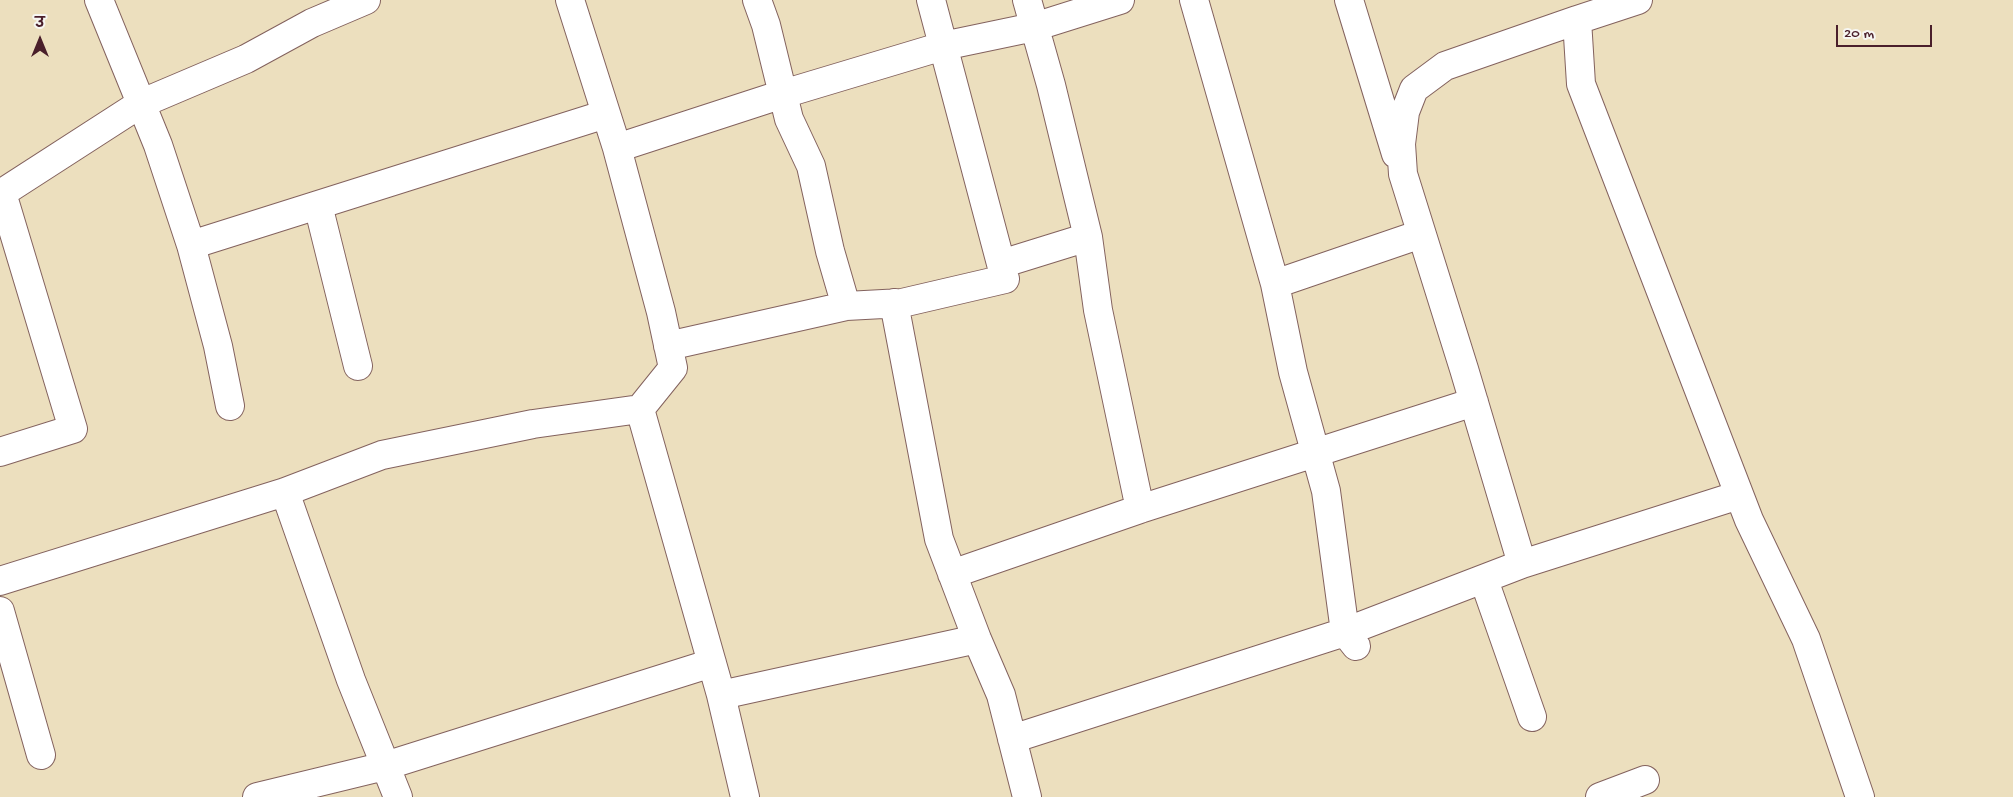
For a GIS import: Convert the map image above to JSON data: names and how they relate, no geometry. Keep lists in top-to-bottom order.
{
  "scale_bar": "20 m",
  "north": "top"
}
